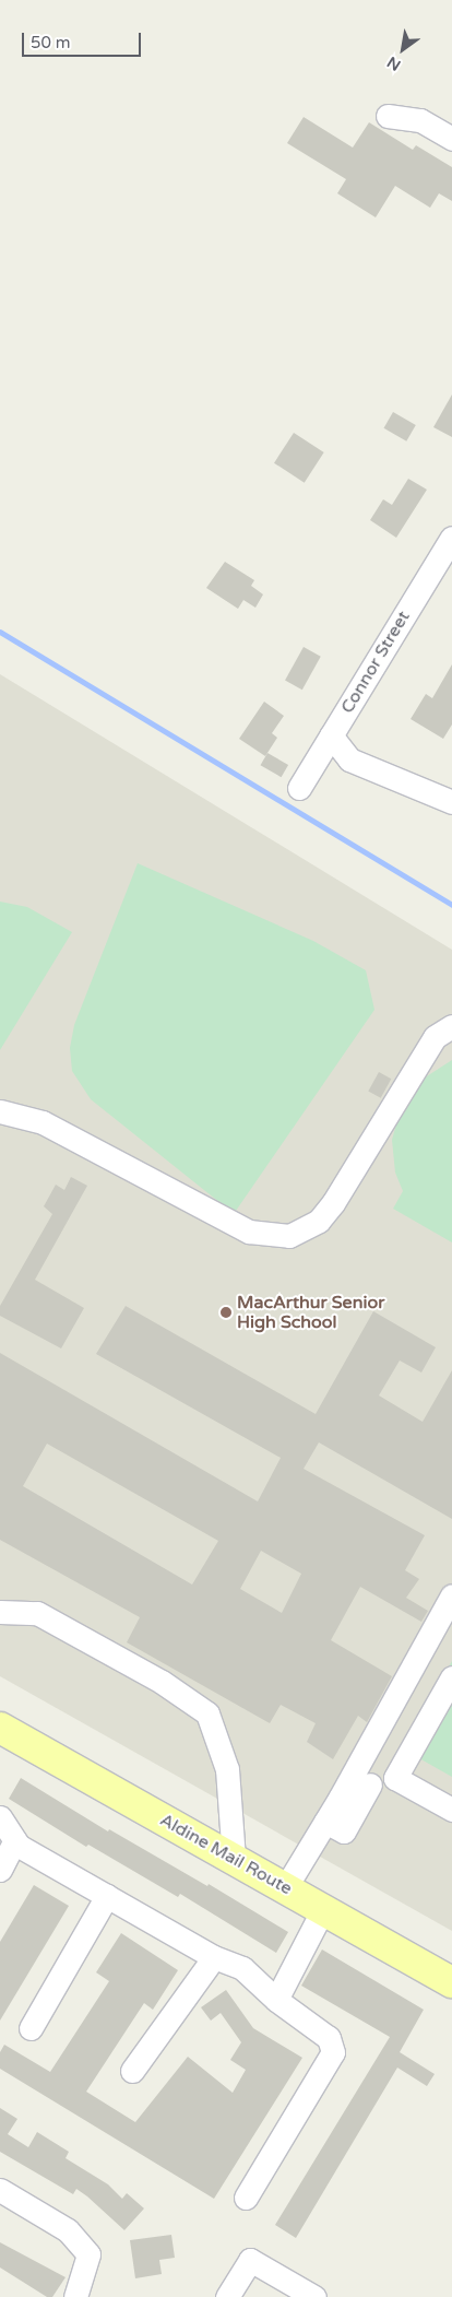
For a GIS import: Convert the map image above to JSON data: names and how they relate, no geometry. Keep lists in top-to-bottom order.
{
  "streets": {
    "main road": ["Aldine Mail Route"],
    "street": ["Connor Street"]
  },
  "places": ["MacArthur Senior High School"],
  "scale_bar": "50 m",
  "north": "bottom left"
}
